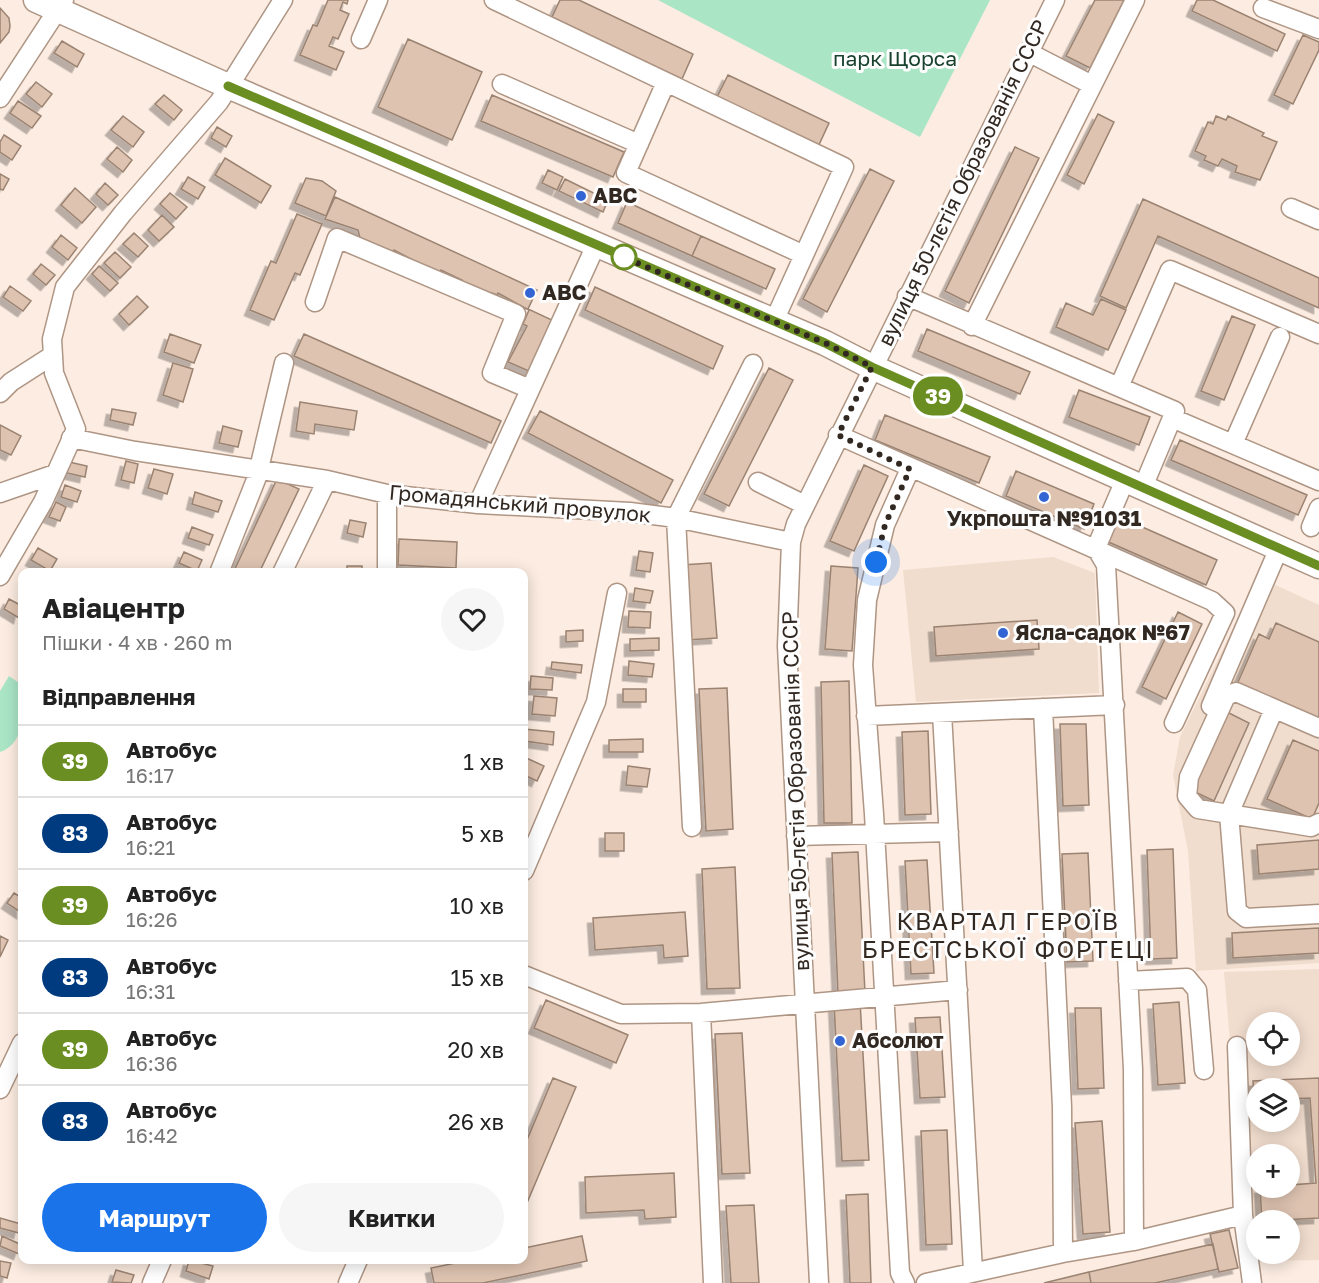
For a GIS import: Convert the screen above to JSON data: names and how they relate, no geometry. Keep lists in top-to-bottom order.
{
  "streets": {
    "street": ["вулиця 50-лєтія Образованія СССР", "Громадянський провулок"]
  },
  "crossings": [
    ["вулиця 50-лєтія Образованія СССР", "Громадянський провулок"]
  ],
  "districts": ["КВАРТАЛ ГЕРОЇВ БРЕСТСЬКОЇ ФОРТЕЦІ"],
  "parks": ["парк Щорса"],
  "places": [
    "АВС",
    "ABC",
    "Укрпошта №91031",
    "Ясла-садок №67",
    "Абсолют"
  ],
  "lines": ["bus line 39"],
  "page": {
    "on_map": "39",
    "heading": [
      ["Авіацентр", "Пішки · 4 хв · 260 m"],
      "Відправлення"
    ],
    "list": [
      {
        "mark": "39",
        "name": "Автобус",
        "note": "16:17",
        "value": "1 хв"
      },
      {
        "mark": "83",
        "name": "Автобус",
        "note": "16:21",
        "value": "5 хв"
      },
      {
        "mark": "39",
        "name": "Автобус",
        "note": "16:26",
        "value": "10 хв"
      },
      {
        "mark": "83",
        "name": "Автобус",
        "note": "16:31",
        "value": "15 хв"
      },
      {
        "mark": "39",
        "name": "Автобус",
        "note": "16:36",
        "value": "20 хв"
      },
      {
        "mark": "83",
        "name": "Автобус",
        "note": "16:42",
        "value": "26 хв"
      }
    ],
    "map_buttons": ["+", "−"],
    "buttons": ["Маршрут", "Квитки"]
  }
}
